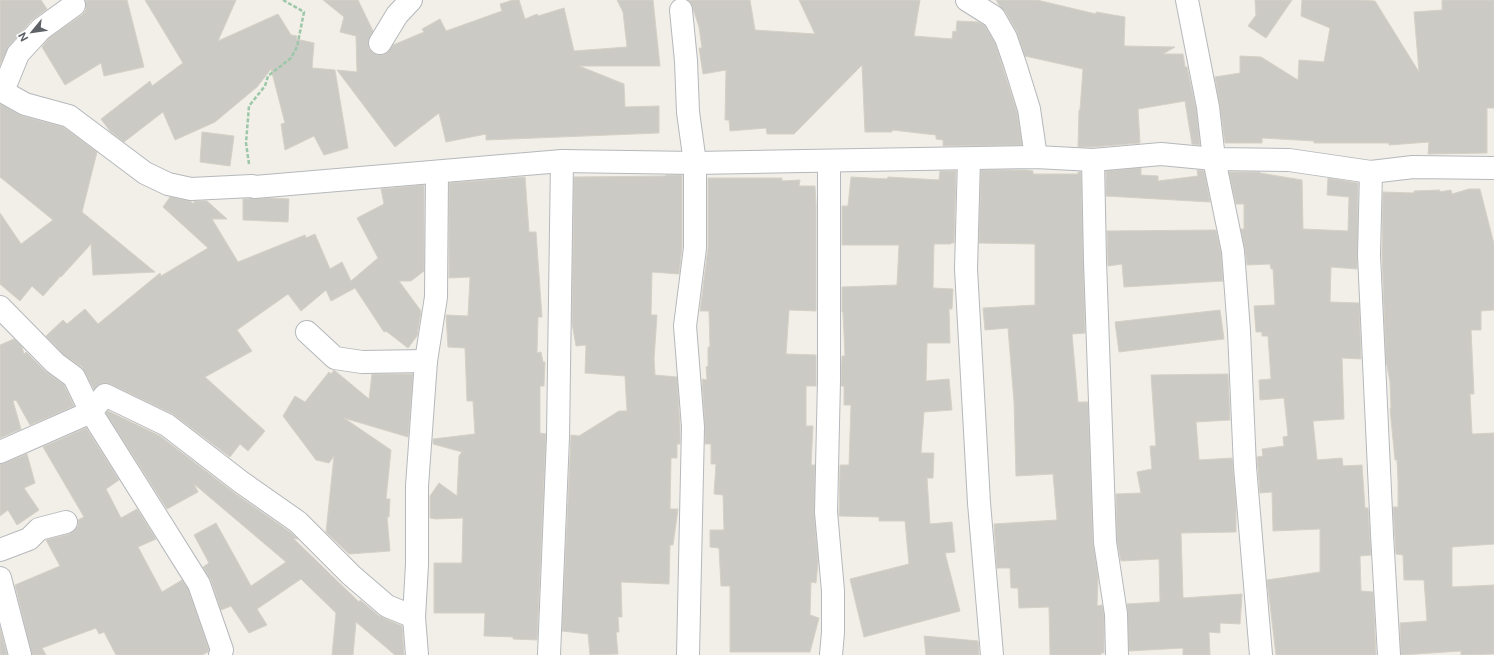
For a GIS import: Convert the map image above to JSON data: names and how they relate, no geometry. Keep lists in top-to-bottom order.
{
  "north": "bottom left"
}
